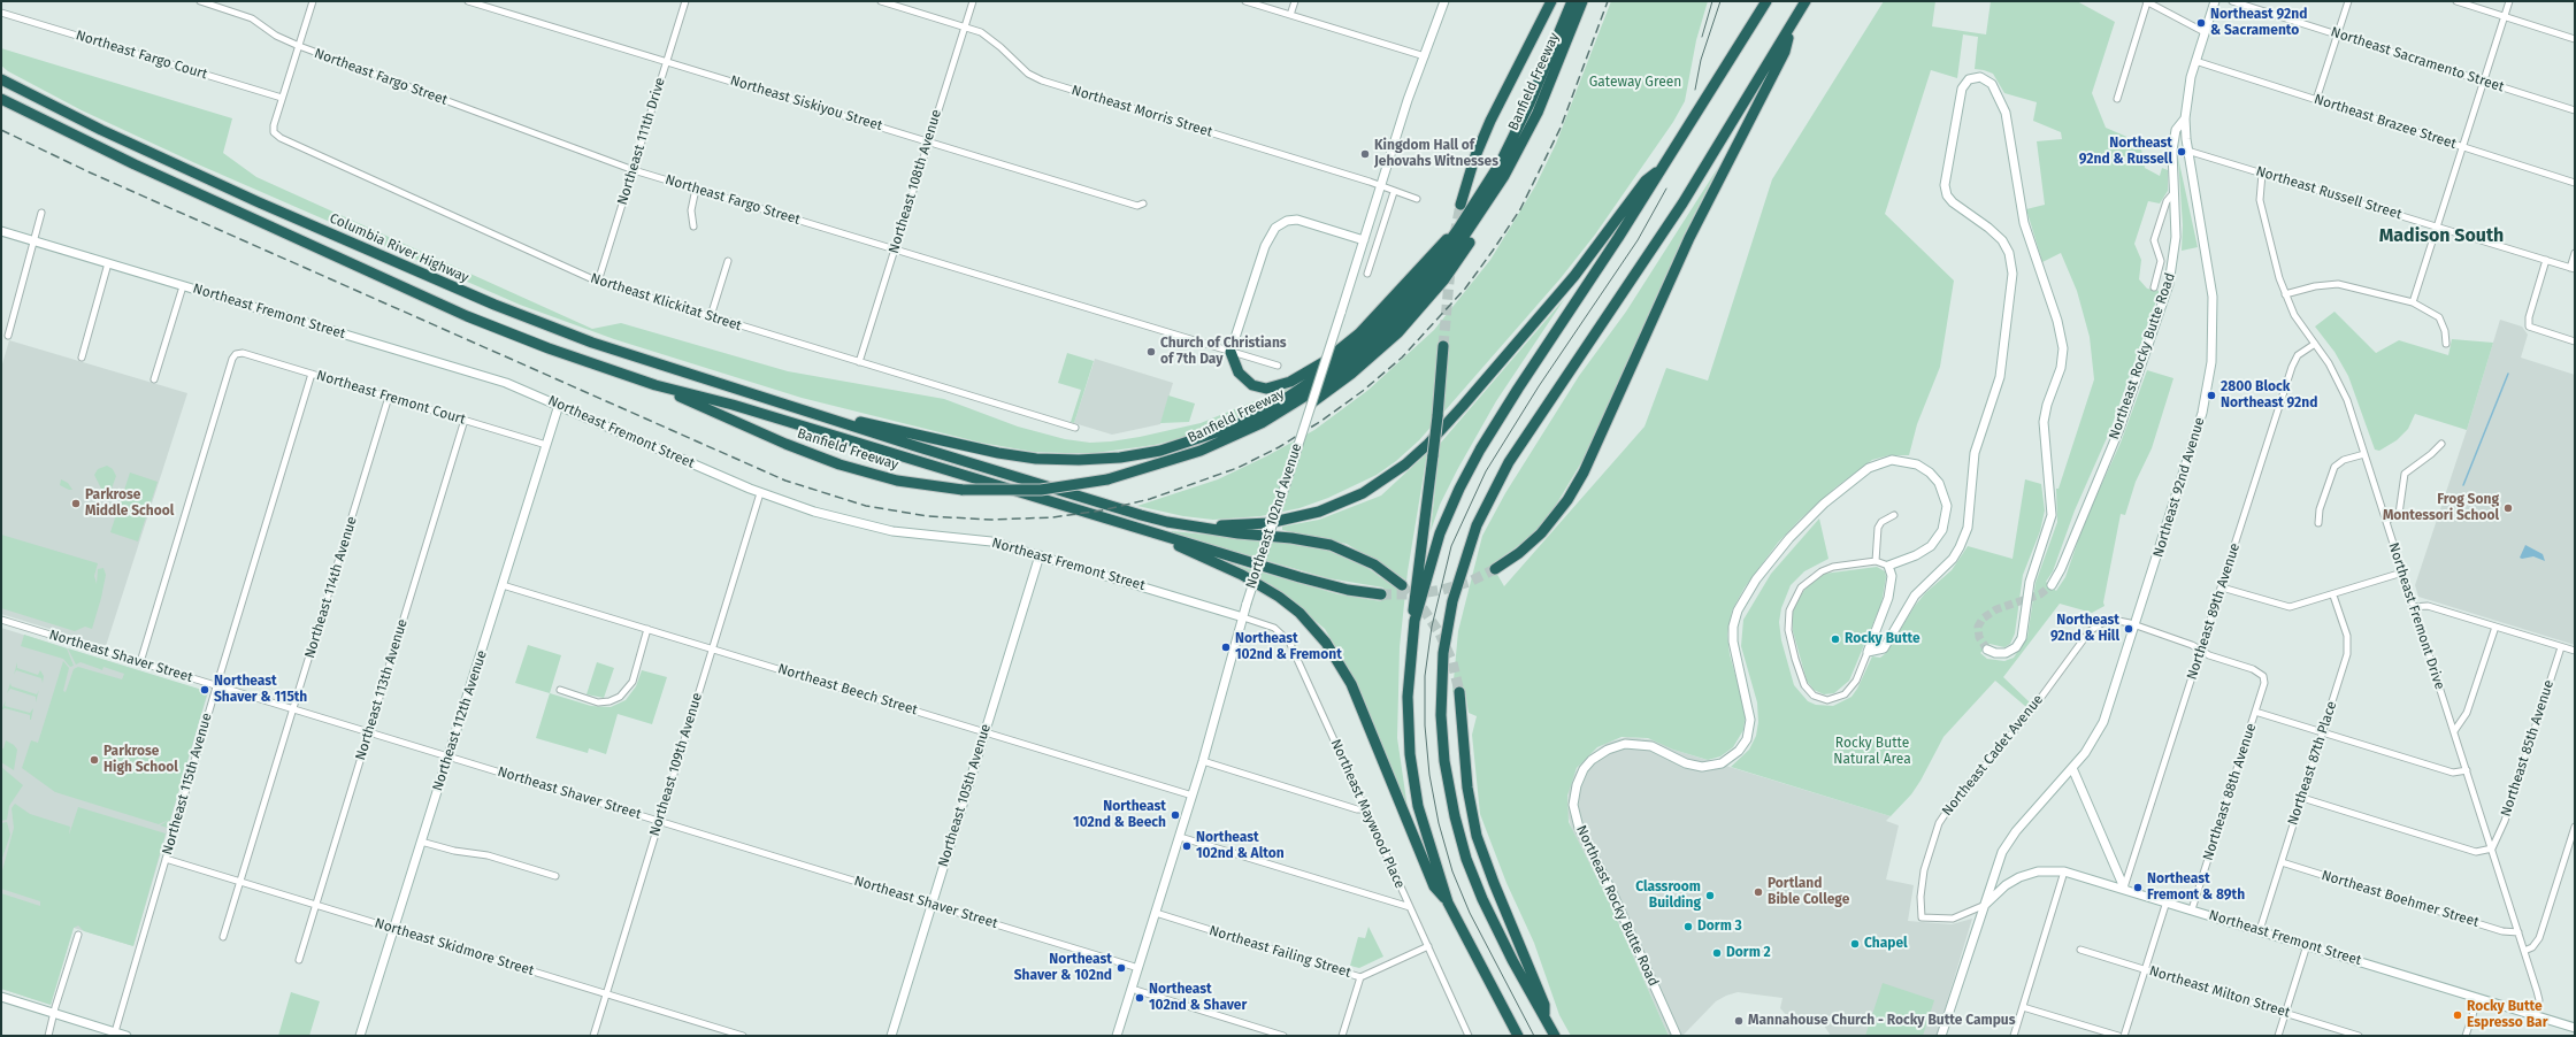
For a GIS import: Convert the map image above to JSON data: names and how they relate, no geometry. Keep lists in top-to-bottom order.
{
  "streets": {
    "highway": ["Banfield Freeway", "Columbia River Highway"],
    "street": [
      "Northeast Fargo Court",
      "Northeast Sacramento Street",
      "Northeast Fargo Street",
      "Northeast Siskiyou Street",
      "Northeast Morris Street",
      "Northeast Brazee Street",
      "Northeast 111th Drive",
      "Northeast 108th Avenue",
      "Northeast Russell Street",
      "Northeast Klickitat Street",
      "Northeast Fremont Street",
      "Northeast Rocky Butte Road",
      "Northeast Fremont Court",
      "Northeast 92nd Avenue",
      "Northeast 102nd Avenue",
      "Northeast 114th Avenue",
      "Northeast 89th Avenue",
      "Northeast Fremont Drive",
      "Northeast Shaver Street",
      "Northeast 113th Avenue",
      "Northeast Beech Street",
      "Northeast 112th Avenue",
      "Northeast 85th Avenue",
      "Northeast Cadet Avenue",
      "Northeast 87th Place",
      "Northeast 109th Avenue",
      "Northeast 115th Avenue",
      "Northeast 88th Avenue",
      "Northeast 105th Avenue",
      "Northeast Maywood Place",
      "Northeast Boehmer Street",
      "Northeast Skidmore Street",
      "Northeast Failing Street",
      "Northeast Milton Street"
    ]
  },
  "crossings": [
    ["Northeast Fargo Court", "Northeast Klickitat Street"],
    ["Northeast Fargo Street", "Northeast 111th Drive"],
    ["Northeast Fargo Street", "Northeast 108th Avenue"],
    ["Banfield Freeway", "Columbia River Highway"],
    ["Northeast Siskiyou Street", "Northeast 111th Drive"],
    ["Northeast Siskiyou Street", "Northeast 108th Avenue"],
    ["Northeast Morris Street", "Northeast 108th Avenue"],
    ["Northeast Morris Street", "Northeast 102nd Avenue"],
    ["Northeast Brazee Street", "Northeast 92nd Avenue"],
    ["Northeast 111th Drive", "Northeast Klickitat Street"],
    ["Northeast 108th Avenue", "Northeast Klickitat Street"],
    ["Northeast Russell Street", "Northeast 92nd Avenue"],
    ["Northeast Russell Street", "Northeast Fremont Drive"],
    ["Northeast Fremont Street", "Northeast 92nd Avenue"],
    ["Northeast Fremont Street", "Northeast 102nd Avenue"],
    ["Northeast Fremont Street", "Northeast 89th Avenue"],
    ["Northeast Fremont Street", "Northeast Fremont Drive"],
    ["Northeast Fremont Street", "Northeast 112th Avenue"],
    ["Northeast Fremont Street", "Northeast Cadet Avenue"],
    ["Northeast Fremont Street", "Northeast 87th Place"],
    ["Northeast Fremont Street", "Northeast 109th Avenue"],
    ["Northeast Fremont Street", "Northeast 88th Avenue"],
    ["Northeast Fremont Street", "Northeast 105th Avenue"],
    ["Northeast Fremont Street", "Northeast Maywood Place"],
    ["Northeast Rocky Butte Road", "Northeast 92nd Avenue"],
    ["Northeast Fremont Court", "Northeast 114th Avenue"],
    ["Northeast Fremont Court", "Northeast Shaver Street"],
    ["Northeast Fremont Court", "Northeast 113th Avenue"],
    ["Northeast Fremont Court", "Northeast 112th Avenue"],
    ["Northeast Fremont Court", "Northeast 115th Avenue"],
    ["Northeast 92nd Avenue", "Northeast Cadet Avenue"],
    ["Northeast 102nd Avenue", "Northeast Shaver Street"],
    ["Northeast 102nd Avenue", "Northeast Beech Street"],
    ["Northeast 102nd Avenue", "Northeast Maywood Place"],
    ["Northeast 102nd Avenue", "Northeast Failing Street"],
    ["Northeast 114th Avenue", "Northeast Shaver Street"],
    ["Northeast 114th Avenue", "Northeast Skidmore Street"],
    ["Northeast 89th Avenue", "Northeast Fremont Drive"],
    ["Northeast 89th Avenue", "Northeast 88th Avenue"],
    ["Northeast Fremont Drive", "Northeast 85th Avenue"],
    ["Northeast Fremont Drive", "Northeast Boehmer Street"],
    ["Northeast Shaver Street", "Northeast 113th Avenue"],
    ["Northeast Shaver Street", "Northeast 112th Avenue"],
    ["Northeast Shaver Street", "Northeast 109th Avenue"],
    ["Northeast Shaver Street", "Northeast 115th Avenue"],
    ["Northeast Shaver Street", "Northeast 105th Avenue"],
    ["Northeast 113th Avenue", "Northeast Skidmore Street"],
    ["Northeast Beech Street", "Northeast 112th Avenue"],
    ["Northeast Beech Street", "Northeast 109th Avenue"],
    ["Northeast Beech Street", "Northeast 105th Avenue"],
    ["Northeast 112th Avenue", "Northeast Skidmore Street"],
    ["Northeast 87th Place", "Northeast Boehmer Street"],
    ["Northeast 109th Avenue", "Northeast Skidmore Street"],
    ["Northeast 115th Avenue", "Northeast Skidmore Street"],
    ["Northeast Maywood Place", "Northeast Failing Street"]
  ],
  "districts": ["Madison South"],
  "parks": ["Gateway Green", "Rocky Butte Natural Area"],
  "places": [
    "Northeast 92nd & Sacramento",
    "Northeast 92nd & Russell",
    "Kingdom Hall of Jehovahs Witnesses",
    "Church of Christians of 7th Day",
    "2800 Block Northeast 92nd",
    "Parkrose Middle School",
    "Frog Song Montessori School",
    "Northeast 92nd & Hill",
    "Rocky Butte",
    "Northeast 102nd & Fremont",
    "Northeast Shaver & 115th",
    "Parkrose High School",
    "Northeast 102nd & Beech",
    "Northeast 102nd & Alton",
    "Northeast Fremont & 89th",
    "Portland Bible College",
    "Classroom Building",
    "Dorm 3",
    "Chapel",
    "Dorm 2",
    "Northeast Shaver & 102nd",
    "Northeast 102nd & Shaver",
    "Rocky Butte Espresso Bar",
    "Mannahouse Church - Rocky Butte Campus"
  ]
}
